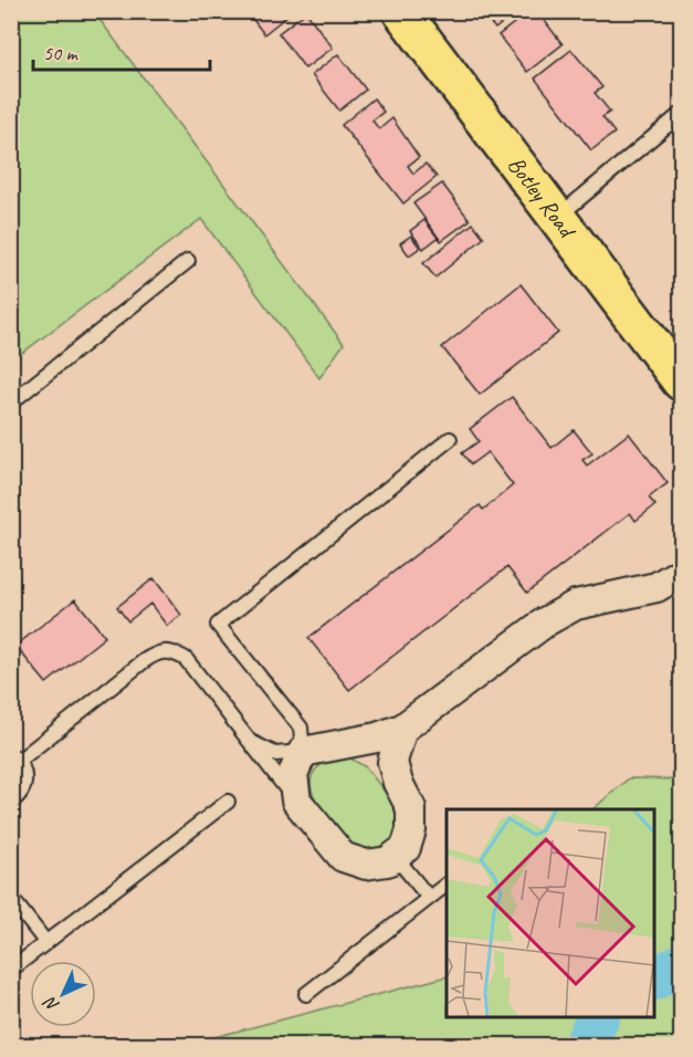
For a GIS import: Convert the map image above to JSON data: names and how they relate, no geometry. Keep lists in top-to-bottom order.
{
  "streets": {
    "main road": ["Botley Road"]
  },
  "scale_bar": "50 m",
  "north": "bottom left"
}
